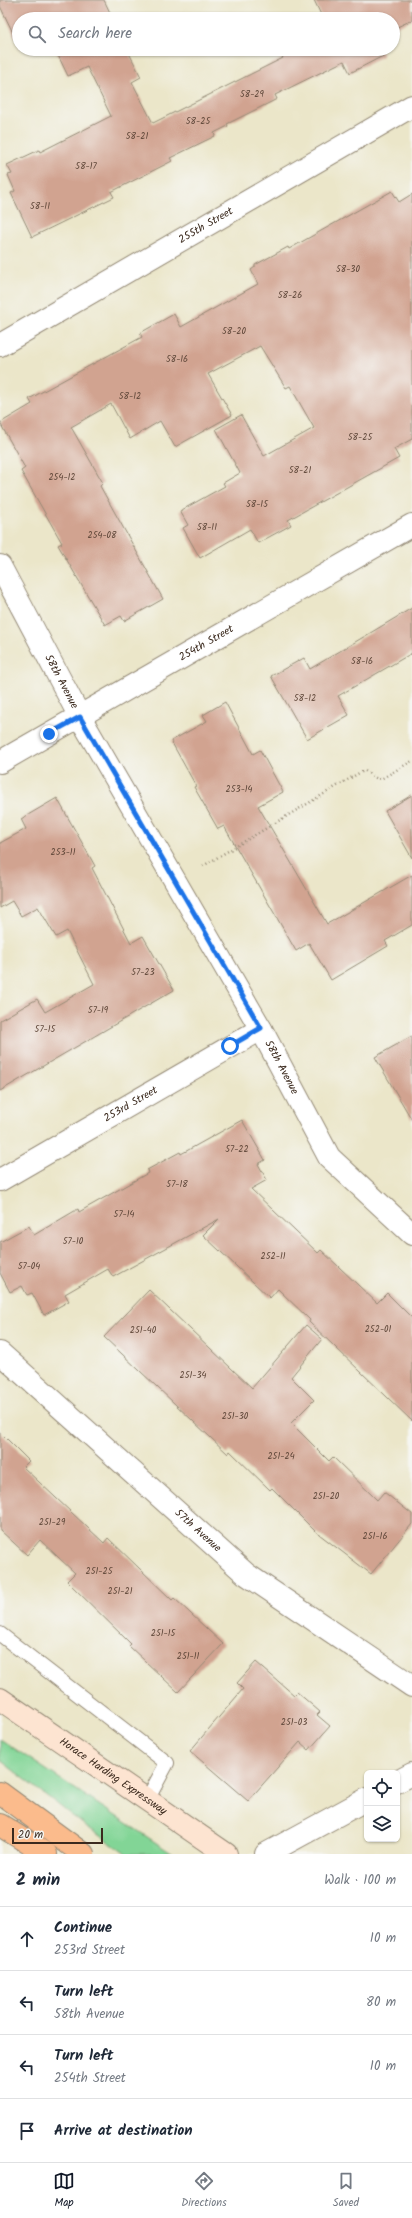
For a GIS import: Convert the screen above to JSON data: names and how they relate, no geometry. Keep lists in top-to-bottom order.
{
  "streets": {
    "main road": ["Horace Harding Expressway"],
    "street": [
      "255th Street",
      "254th Street",
      "58th Avenue",
      "253rd Street",
      "57th Avenue"
    ]
  },
  "crossings": [
    ["254th Street", "58th Avenue"],
    ["58th Avenue", "253rd Street"]
  ],
  "house_numbers": [
    "58-29",
    "58-25",
    "58-21",
    "58-17",
    "58-11",
    "58-30",
    "58-26",
    "58-20",
    "58-16",
    "58-12",
    "58-25",
    "58-21",
    "254-12",
    "58-15",
    "58-11",
    "254-08",
    "58-16",
    "58-12",
    "253-14",
    "253-11",
    "57-23",
    "57-19",
    "57-15",
    "57-22",
    "57-18",
    "57-14",
    "57-10",
    "252-11",
    "57-04",
    "252-01",
    "251-40",
    "251-34",
    "251-30",
    "251-24",
    "251-20",
    "251-29",
    "251-16",
    "251-25",
    "251-21",
    "251-15",
    "251-11",
    "251-03"
  ],
  "scale_bar": "20 m",
  "page": {
    "search": "Search here",
    "scale": "20 m",
    "heading": ["2 min", "Walk · 100 m"],
    "list": [
      ["Continue", "253rd Street", "10 m"],
      ["Turn left", "58th Avenue", "80 m"],
      ["Turn left", "254th Street", "10 m"],
      "Arrive at destination"
    ],
    "nav": ["Map", "Directions", "Saved"]
  }
}
